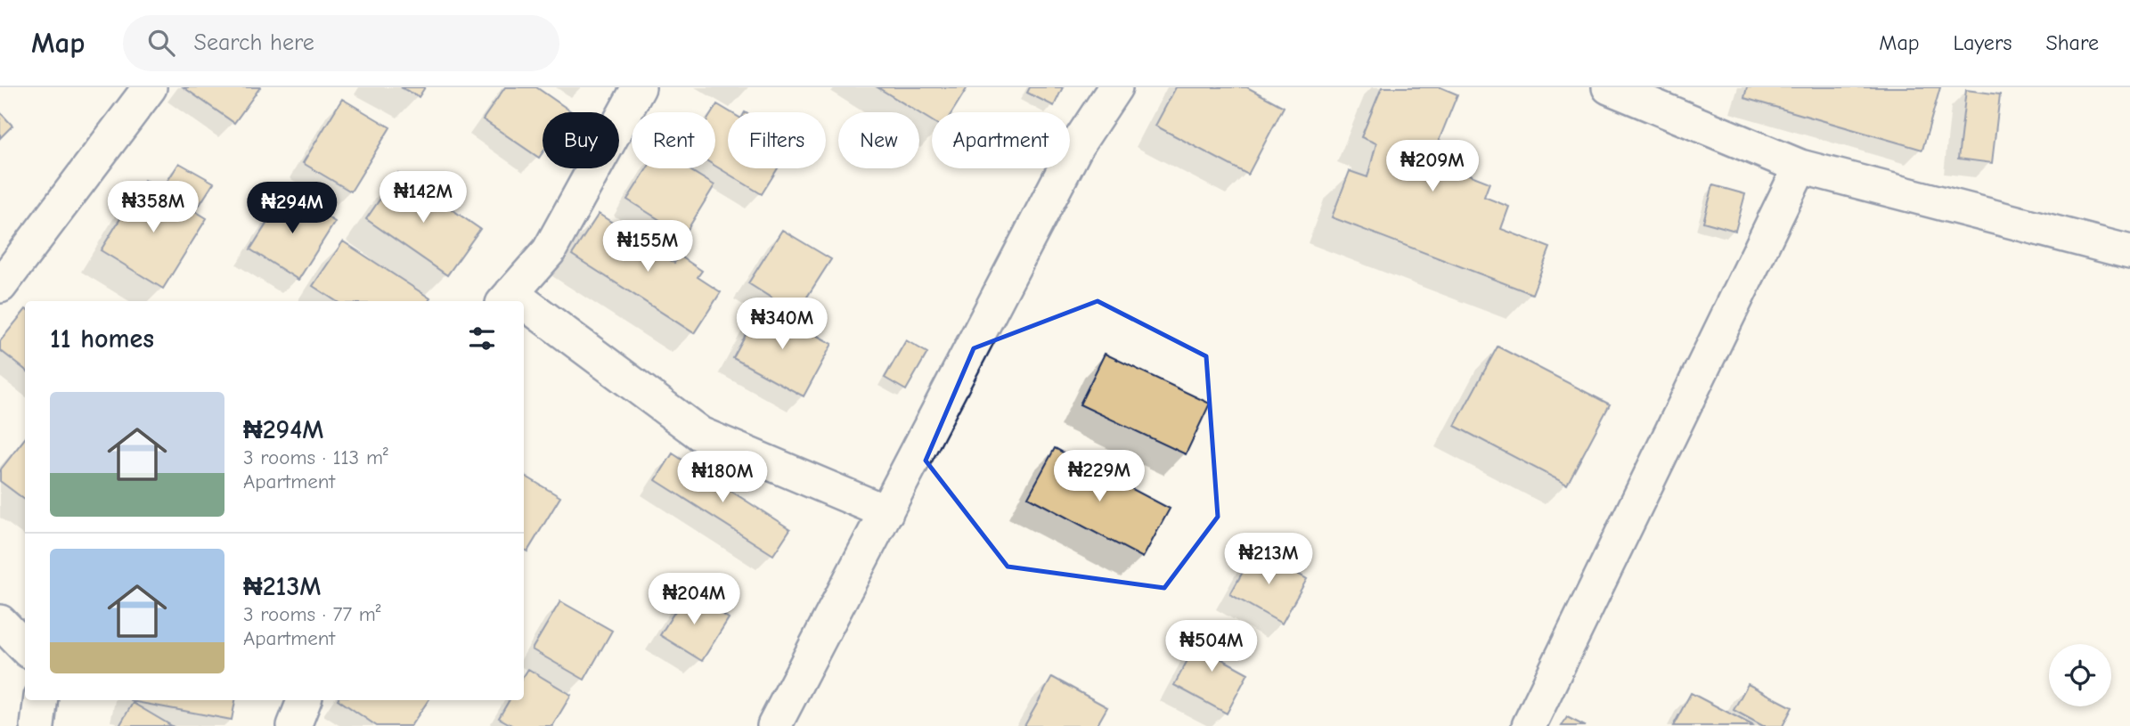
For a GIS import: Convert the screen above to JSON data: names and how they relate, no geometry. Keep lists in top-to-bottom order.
{
  "page": {
    "header": "Map",
    "search": "Search here",
    "nav": ["Map", "Layers", "Share"],
    "chip": [
      "Buy",
      "Rent",
      "Filters",
      "New",
      "Apartment"
    ],
    "price": [
      "₦209M",
      "₦142M",
      "₦358M",
      "₦294M",
      "₦155M",
      "₦340M",
      "₦229M",
      "₦180M",
      "₦213M",
      "₦204M",
      "₦504M"
    ],
    "heading": "11 homes",
    "list": [
      {
        "name": "₦294M",
        "note": "3 rooms · 113 m² · Apartment"
      },
      {
        "name": "₦213M",
        "note": "3 rooms · 77 m² · Apartment"
      }
    ]
  }
}
